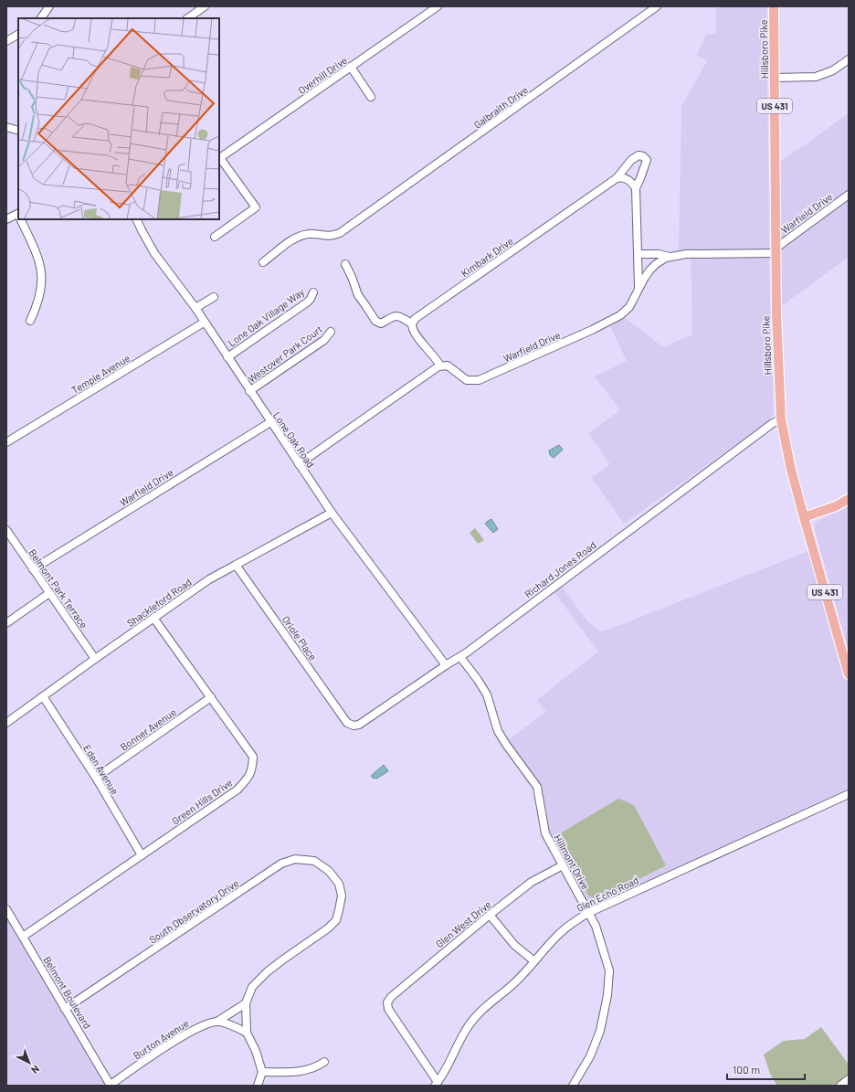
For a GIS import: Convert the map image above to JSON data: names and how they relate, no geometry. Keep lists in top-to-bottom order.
{
  "streets": {
    "main road": ["Hillsboro Pike", "US 431"],
    "street": [
      "Overhill Drive",
      "Galbraith Drive",
      "Warfield Drive",
      "Kimbark Drive",
      "Lone Oak Village Way",
      "Westover Park Court",
      "Temple Avenue",
      "Lone Oak Road",
      "Richard Jones Road",
      "Belmont Park Terrace",
      "Shackleford Road",
      "Oriole Place",
      "Bonner Avenue",
      "Eden Avenue",
      "Green Hills Drive",
      "Hillmont Drive",
      "Glen Echo Road",
      "South Observatory Drive",
      "Glen West Drive",
      "Belmont Boulevard",
      "Burton Avenue"
    ]
  },
  "crossings": [
    ["Hillsboro Pike", "Warfield Drive"],
    ["Hillsboro Pike", "Richard Jones Road"],
    ["Warfield Drive", "Kimbark Drive"],
    ["Warfield Drive", "Lone Oak Road"],
    ["Warfield Drive", "Belmont Park Terrace"],
    ["Lone Oak Village Way", "Lone Oak Road"],
    ["Westover Park Court", "Lone Oak Road"],
    ["Temple Avenue", "Lone Oak Road"],
    ["Lone Oak Road", "Richard Jones Road"],
    ["Lone Oak Road", "Shackleford Road"],
    ["Richard Jones Road", "Oriole Place"],
    ["Richard Jones Road", "Hillmont Drive"],
    ["Belmont Park Terrace", "Shackleford Road"],
    ["Shackleford Road", "Oriole Place"],
    ["Shackleford Road", "Eden Avenue"],
    ["Shackleford Road", "Green Hills Drive"],
    ["Bonner Avenue", "Eden Avenue"],
    ["Bonner Avenue", "Green Hills Drive"],
    ["Eden Avenue", "Green Hills Drive"],
    ["Green Hills Drive", "Belmont Boulevard"],
    ["Hillmont Drive", "Glen Echo Road"],
    ["Hillmont Drive", "Glen West Drive"],
    ["Glen Echo Road", "Glen West Drive"],
    ["South Observatory Drive", "Belmont Boulevard"],
    ["South Observatory Drive", "Burton Avenue"],
    ["Belmont Boulevard", "Burton Avenue"]
  ],
  "scale_bar": "100 m",
  "north": "bottom right"
}
